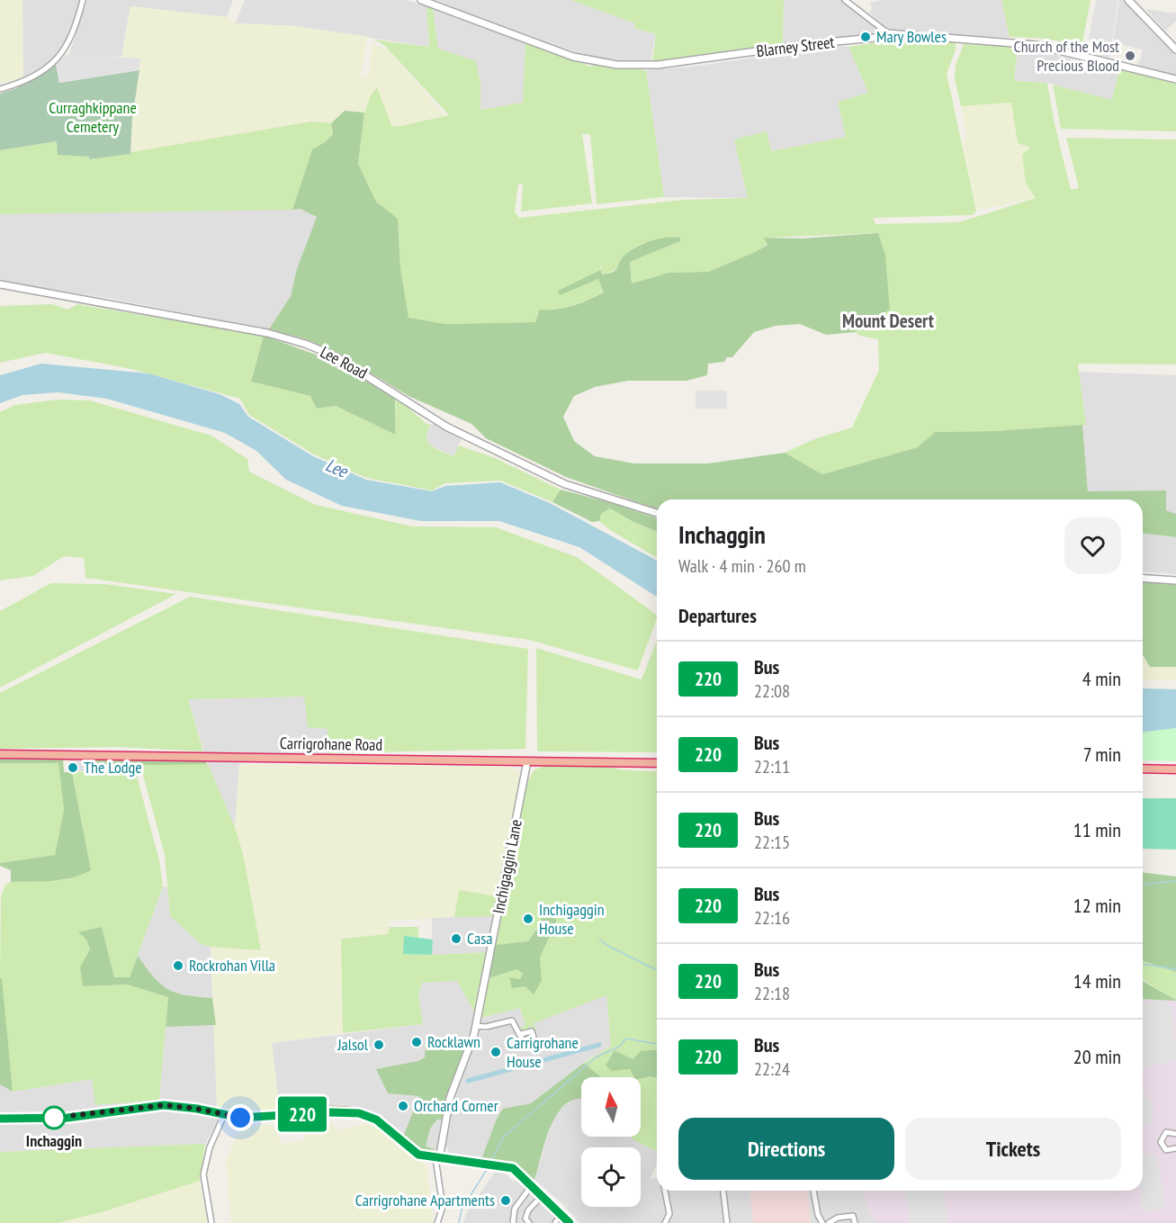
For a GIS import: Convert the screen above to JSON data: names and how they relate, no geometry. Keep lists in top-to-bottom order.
{
  "streets": {
    "highway": ["Carrigrohane Road"],
    "street": ["Blarney Street", "Lee Road", "Inchigaggin Lane"]
  },
  "crossings": [
    ["Carrigrohane Road", "Inchigaggin Lane"]
  ],
  "districts": ["Mount Desert"],
  "water": ["Lee"],
  "parks": ["Curraghkippane Cemetery"],
  "places": [
    "Mary Bowles",
    "Church of the Most Precious Blood",
    "The Lodge",
    "Inchigaggin House",
    "Casa",
    "Rockrohan Villa",
    "Rocklawn",
    "Jalsol",
    "Carrigrohane House",
    "Orchard Corner",
    "Inchaggin",
    "Carrigrohane Apartments"
  ],
  "lines": ["bus line 220"],
  "north": "top",
  "page": {
    "on_map": "220",
    "heading": [
      ["Inchaggin", "Walk · 4 min · 260 m"],
      "Departures"
    ],
    "list": [
      {
        "mark": "220",
        "name": "Bus",
        "note": "22:08",
        "value": "4 min"
      },
      {
        "mark": "220",
        "name": "Bus",
        "note": "22:11",
        "value": "7 min"
      },
      {
        "mark": "220",
        "name": "Bus",
        "note": "22:15",
        "value": "11 min"
      },
      {
        "mark": "220",
        "name": "Bus",
        "note": "22:16",
        "value": "12 min"
      },
      {
        "mark": "220",
        "name": "Bus",
        "note": "22:18",
        "value": "14 min"
      },
      {
        "mark": "220",
        "name": "Bus",
        "note": "22:24",
        "value": "20 min"
      }
    ],
    "buttons": ["Directions", "Tickets"]
  }
}
